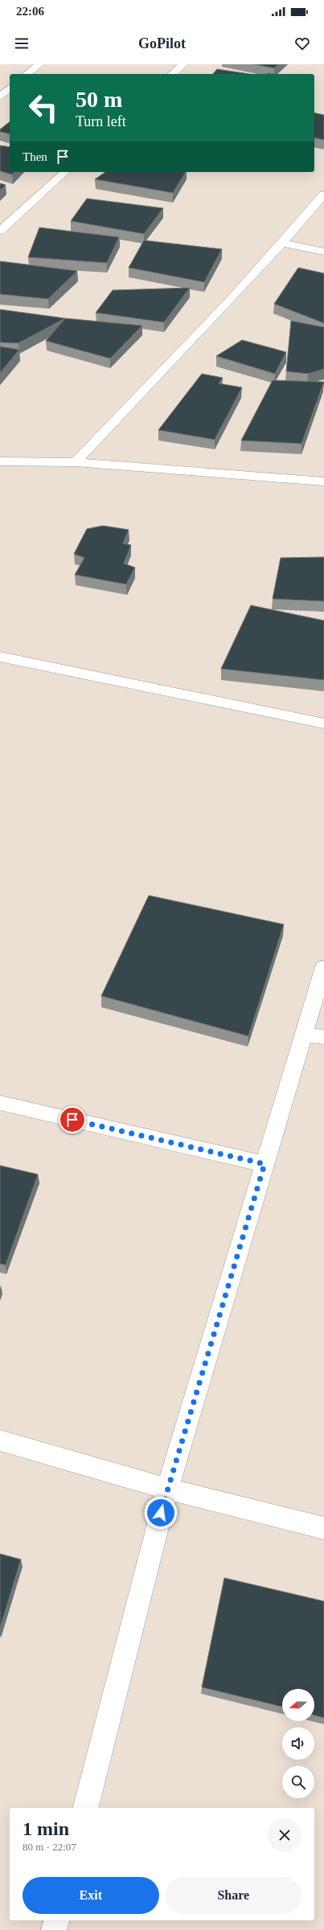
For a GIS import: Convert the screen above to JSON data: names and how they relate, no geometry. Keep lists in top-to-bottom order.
{
  "north": "left",
  "page": {
    "status": "22:06",
    "header": "GoPilot",
    "turn": ["50 m", "Turn left"],
    "then": "Then",
    "heading": ["1 min", "80 m · 22:07"],
    "buttons": ["Exit", "Share"]
  }
}
